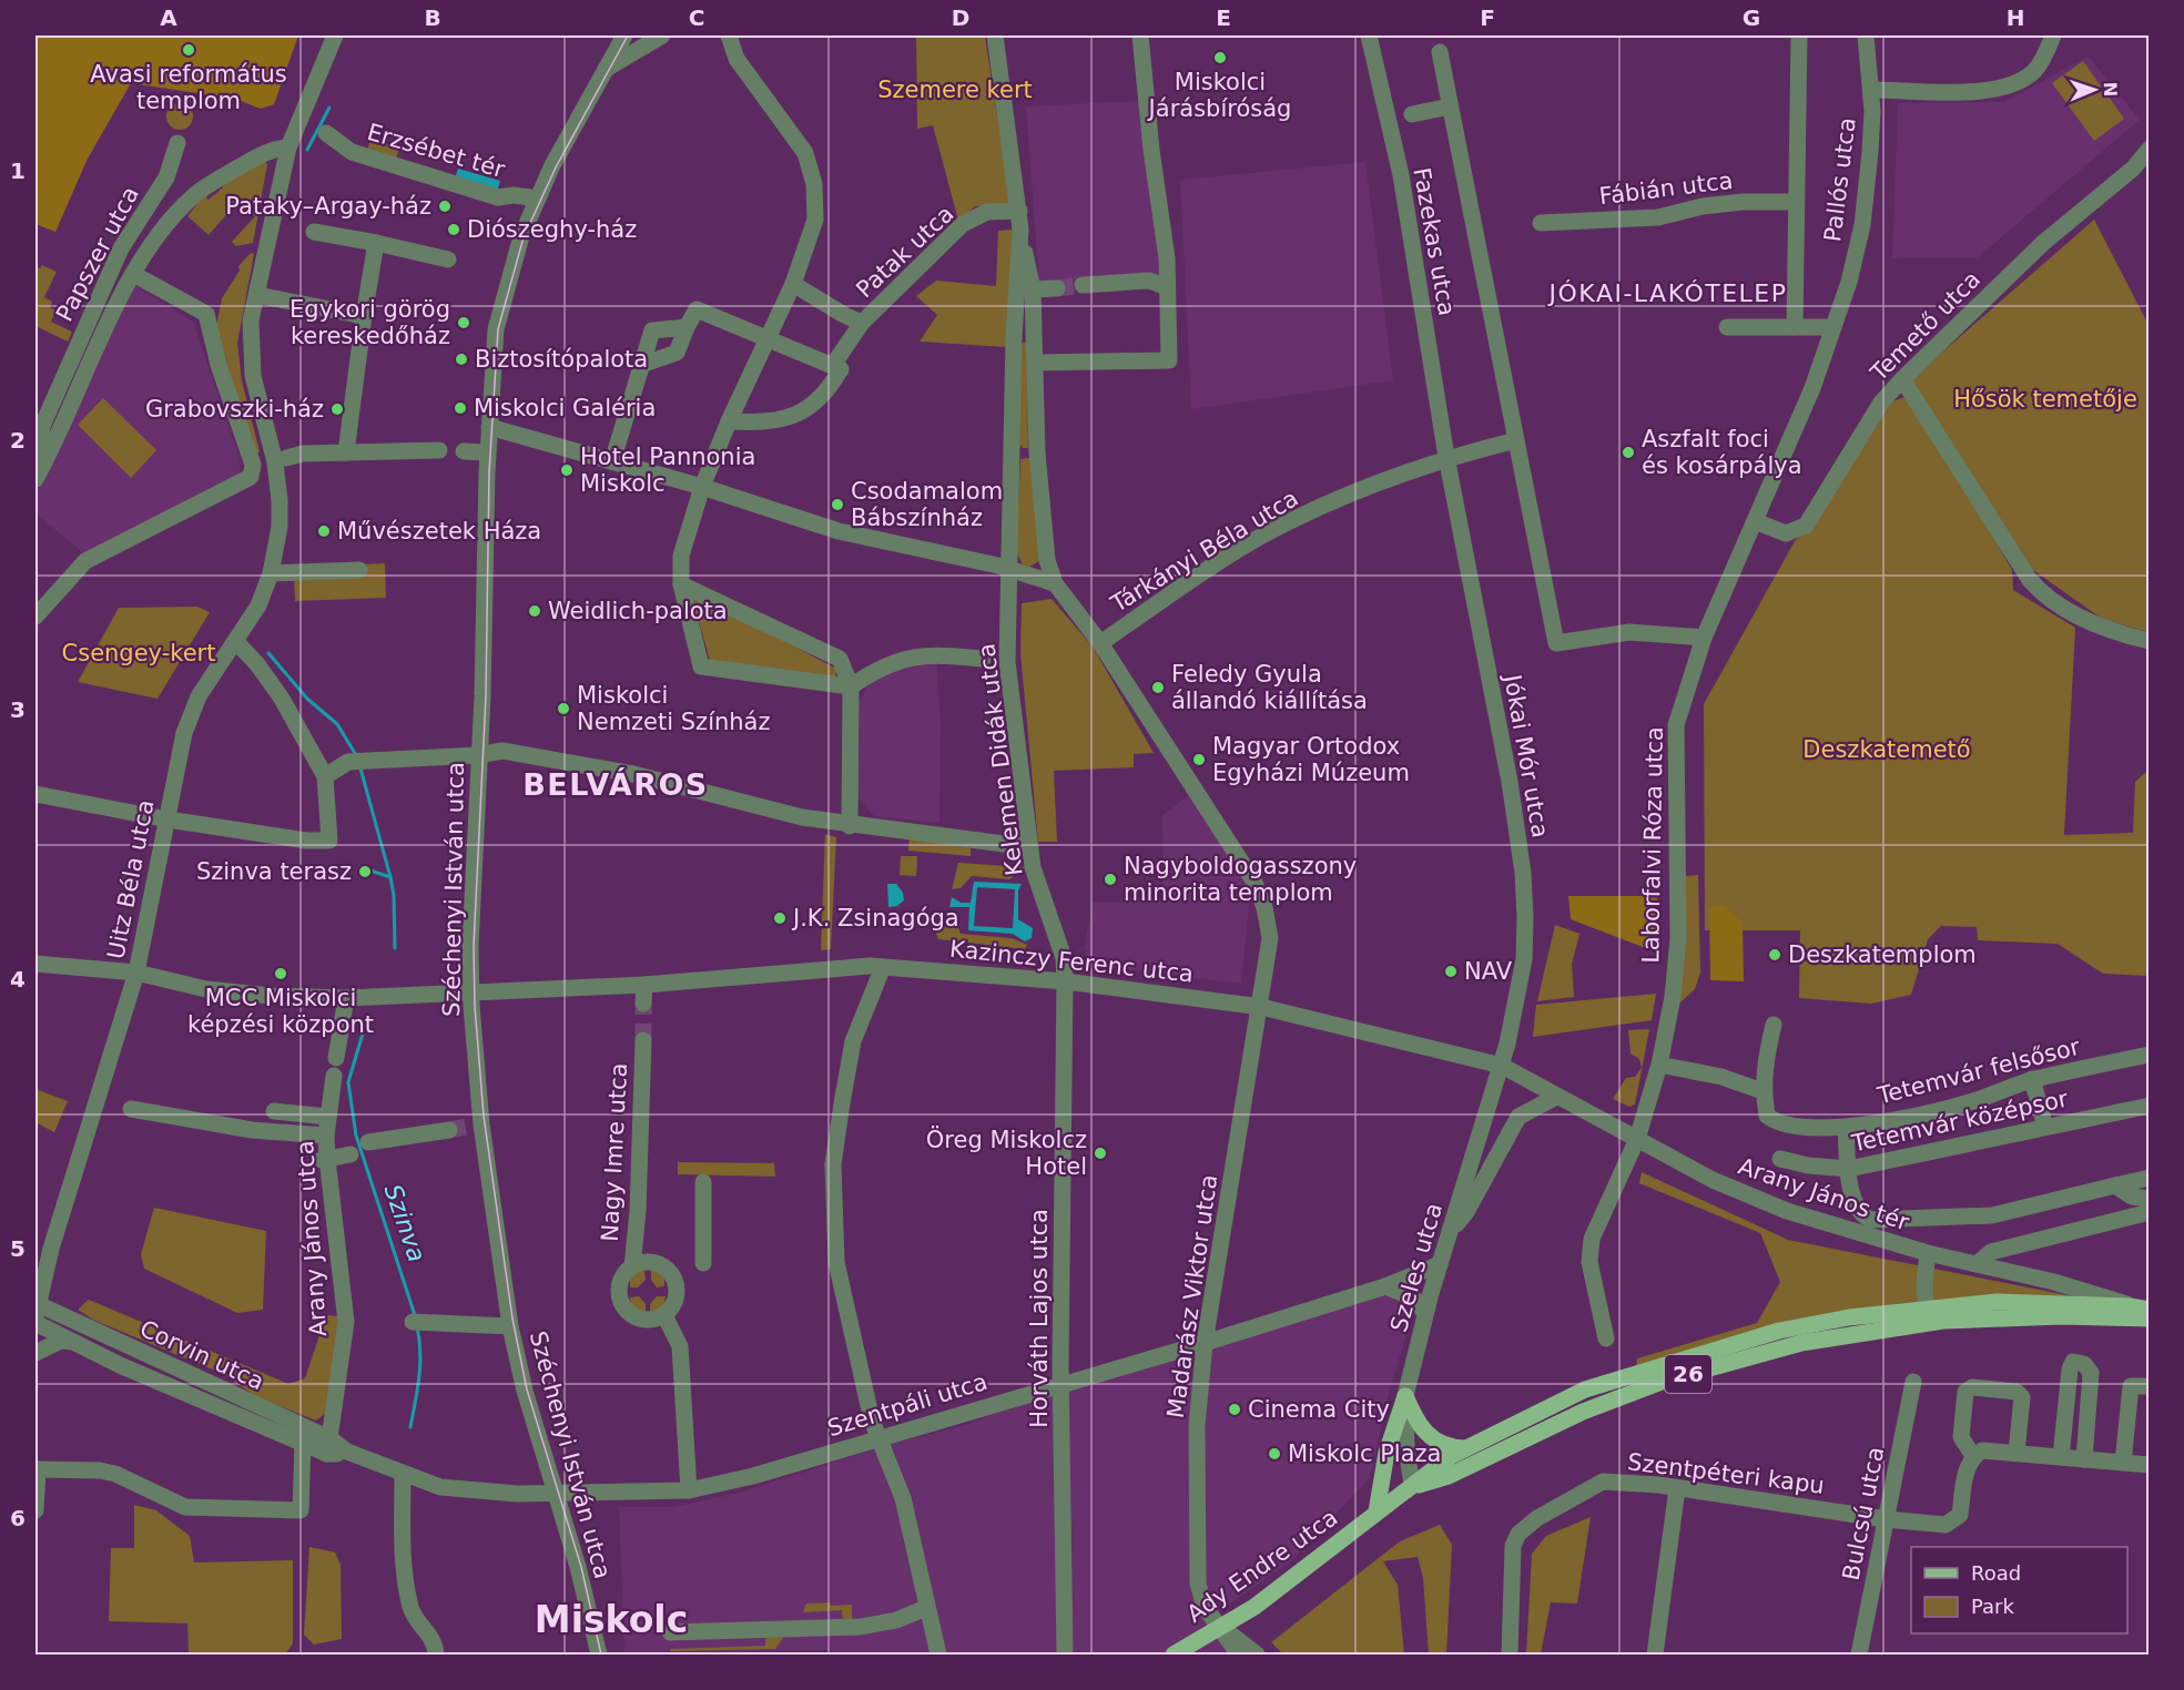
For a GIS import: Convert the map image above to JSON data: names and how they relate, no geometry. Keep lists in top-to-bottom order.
{
  "streets": {
    "main road": ["Arany János tér", "26", "Ady Endre utca"],
    "street": [
      "Erzsébet tér",
      "Pallós utca",
      "Fábián utca",
      "Fazekas utca",
      "Patak utca",
      "Papszer utca",
      "Temető utca",
      "Tárkányi Béla utca",
      "Jókai Mór utca",
      "Kelemen Didák utca",
      "Laborfalvi Róza utca",
      "Uitz Béla utca",
      "Széchenyi István utca",
      "Kazinczy Ferenc utca",
      "Tetemvár felsősor",
      "Tetemvár középsor",
      "Nagy Imre utca",
      "Arany János utca",
      "Szeles utca",
      "Madarász Viktor utca",
      "Horváth Lajos utca",
      "Corvin utca",
      "Szentpáli utca",
      "Szentpéteri kapu",
      "Bulcsú utca"
    ]
  },
  "crossings": [
    ["Erzsébet tér", "Széchenyi István utca"],
    ["Pallós utca", "Temető utca"],
    ["Pallós utca", "Laborfalvi Róza utca"],
    ["Fazekas utca", "Tárkányi Béla utca"],
    ["Fazekas utca", "Jókai Mór utca"],
    ["Papszer utca", "Uitz Béla utca"],
    ["Temető utca", "Laborfalvi Róza utca"],
    ["Tárkányi Béla utca", "Jókai Mór utca"],
    ["Tárkányi Béla utca", "Madarász Viktor utca"],
    ["Jókai Mór utca", "Kazinczy Ferenc utca"],
    ["Jókai Mór utca", "Szeles utca"],
    ["Kelemen Didák utca", "Kazinczy Ferenc utca"],
    ["Kelemen Didák utca", "Horváth Lajos utca"],
    ["Laborfalvi Róza utca", "Arany János tér"],
    ["Uitz Béla utca", "Kazinczy Ferenc utca"],
    ["Uitz Béla utca", "Corvin utca"],
    ["Széchenyi István utca", "Kazinczy Ferenc utca"],
    ["Széchenyi István utca", "Szentpáli utca"],
    ["Kazinczy Ferenc utca", "Arany János tér"],
    ["Kazinczy Ferenc utca", "Szeles utca"],
    ["Kazinczy Ferenc utca", "Madarász Viktor utca"],
    ["Kazinczy Ferenc utca", "Horváth Lajos utca"],
    ["Arany János tér", "26"],
    ["Arany János utca", "Corvin utca"],
    ["Szeles utca", "26"],
    ["Szeles utca", "Szentpáli utca"],
    ["Madarász Viktor utca", "Szentpáli utca"],
    ["Madarász Viktor utca", "Ady Endre utca"],
    ["Horváth Lajos utca", "Szentpáli utca"],
    ["Corvin utca", "Szentpáli utca"],
    ["26", "Ady Endre utca"],
    ["Szentpéteri kapu", "Bulcsú utca"]
  ],
  "districts": ["JÓKAI-LAKÓTELEP", "BELVÁROS", "Miskolc"],
  "water": ["Szinva"],
  "parks": [
    "Szemere kert",
    "Hősök temetője",
    "Csengey-kert",
    "Deszkatemető"
  ],
  "places": [
    "Avasi református templom",
    "Miskolci Járásbíróság",
    "Pataky–Argay-ház",
    "Diószeghy-ház",
    "Egykori görög kereskedőház",
    "Biztosítópalota",
    "Miskolci Galéria",
    "Grabovszki-ház",
    "Aszfalt foci és kosárpálya",
    "Hotel Pannonia Miskolc",
    "Csodamalom Bábszínház",
    "Művészetek Háza",
    "Weidlich-palota",
    "Feledy Gyula állandó kiállítása",
    "Miskolci Nemzeti Színház",
    "Magyar Ortodox Egyházi Múzeum",
    "Szinva terasz",
    "Nagyboldogasszony minorita templom",
    "J.K. Zsinagóga",
    "Deszkatemplom",
    "NAV",
    "MCC Miskolci képzési központ",
    "Öreg Miskolcz Hotel",
    "Cinema City",
    "Miskolc Plaza"
  ],
  "legend": ["Road", "Park"],
  "north": "right",
  "grid": {
    "columns": [
      "A",
      "B",
      "C",
      "D",
      "E",
      "F",
      "G",
      "H"
    ],
    "rows": [
      "1",
      "2",
      "3",
      "4",
      "5",
      "6"
    ]
  }
}
